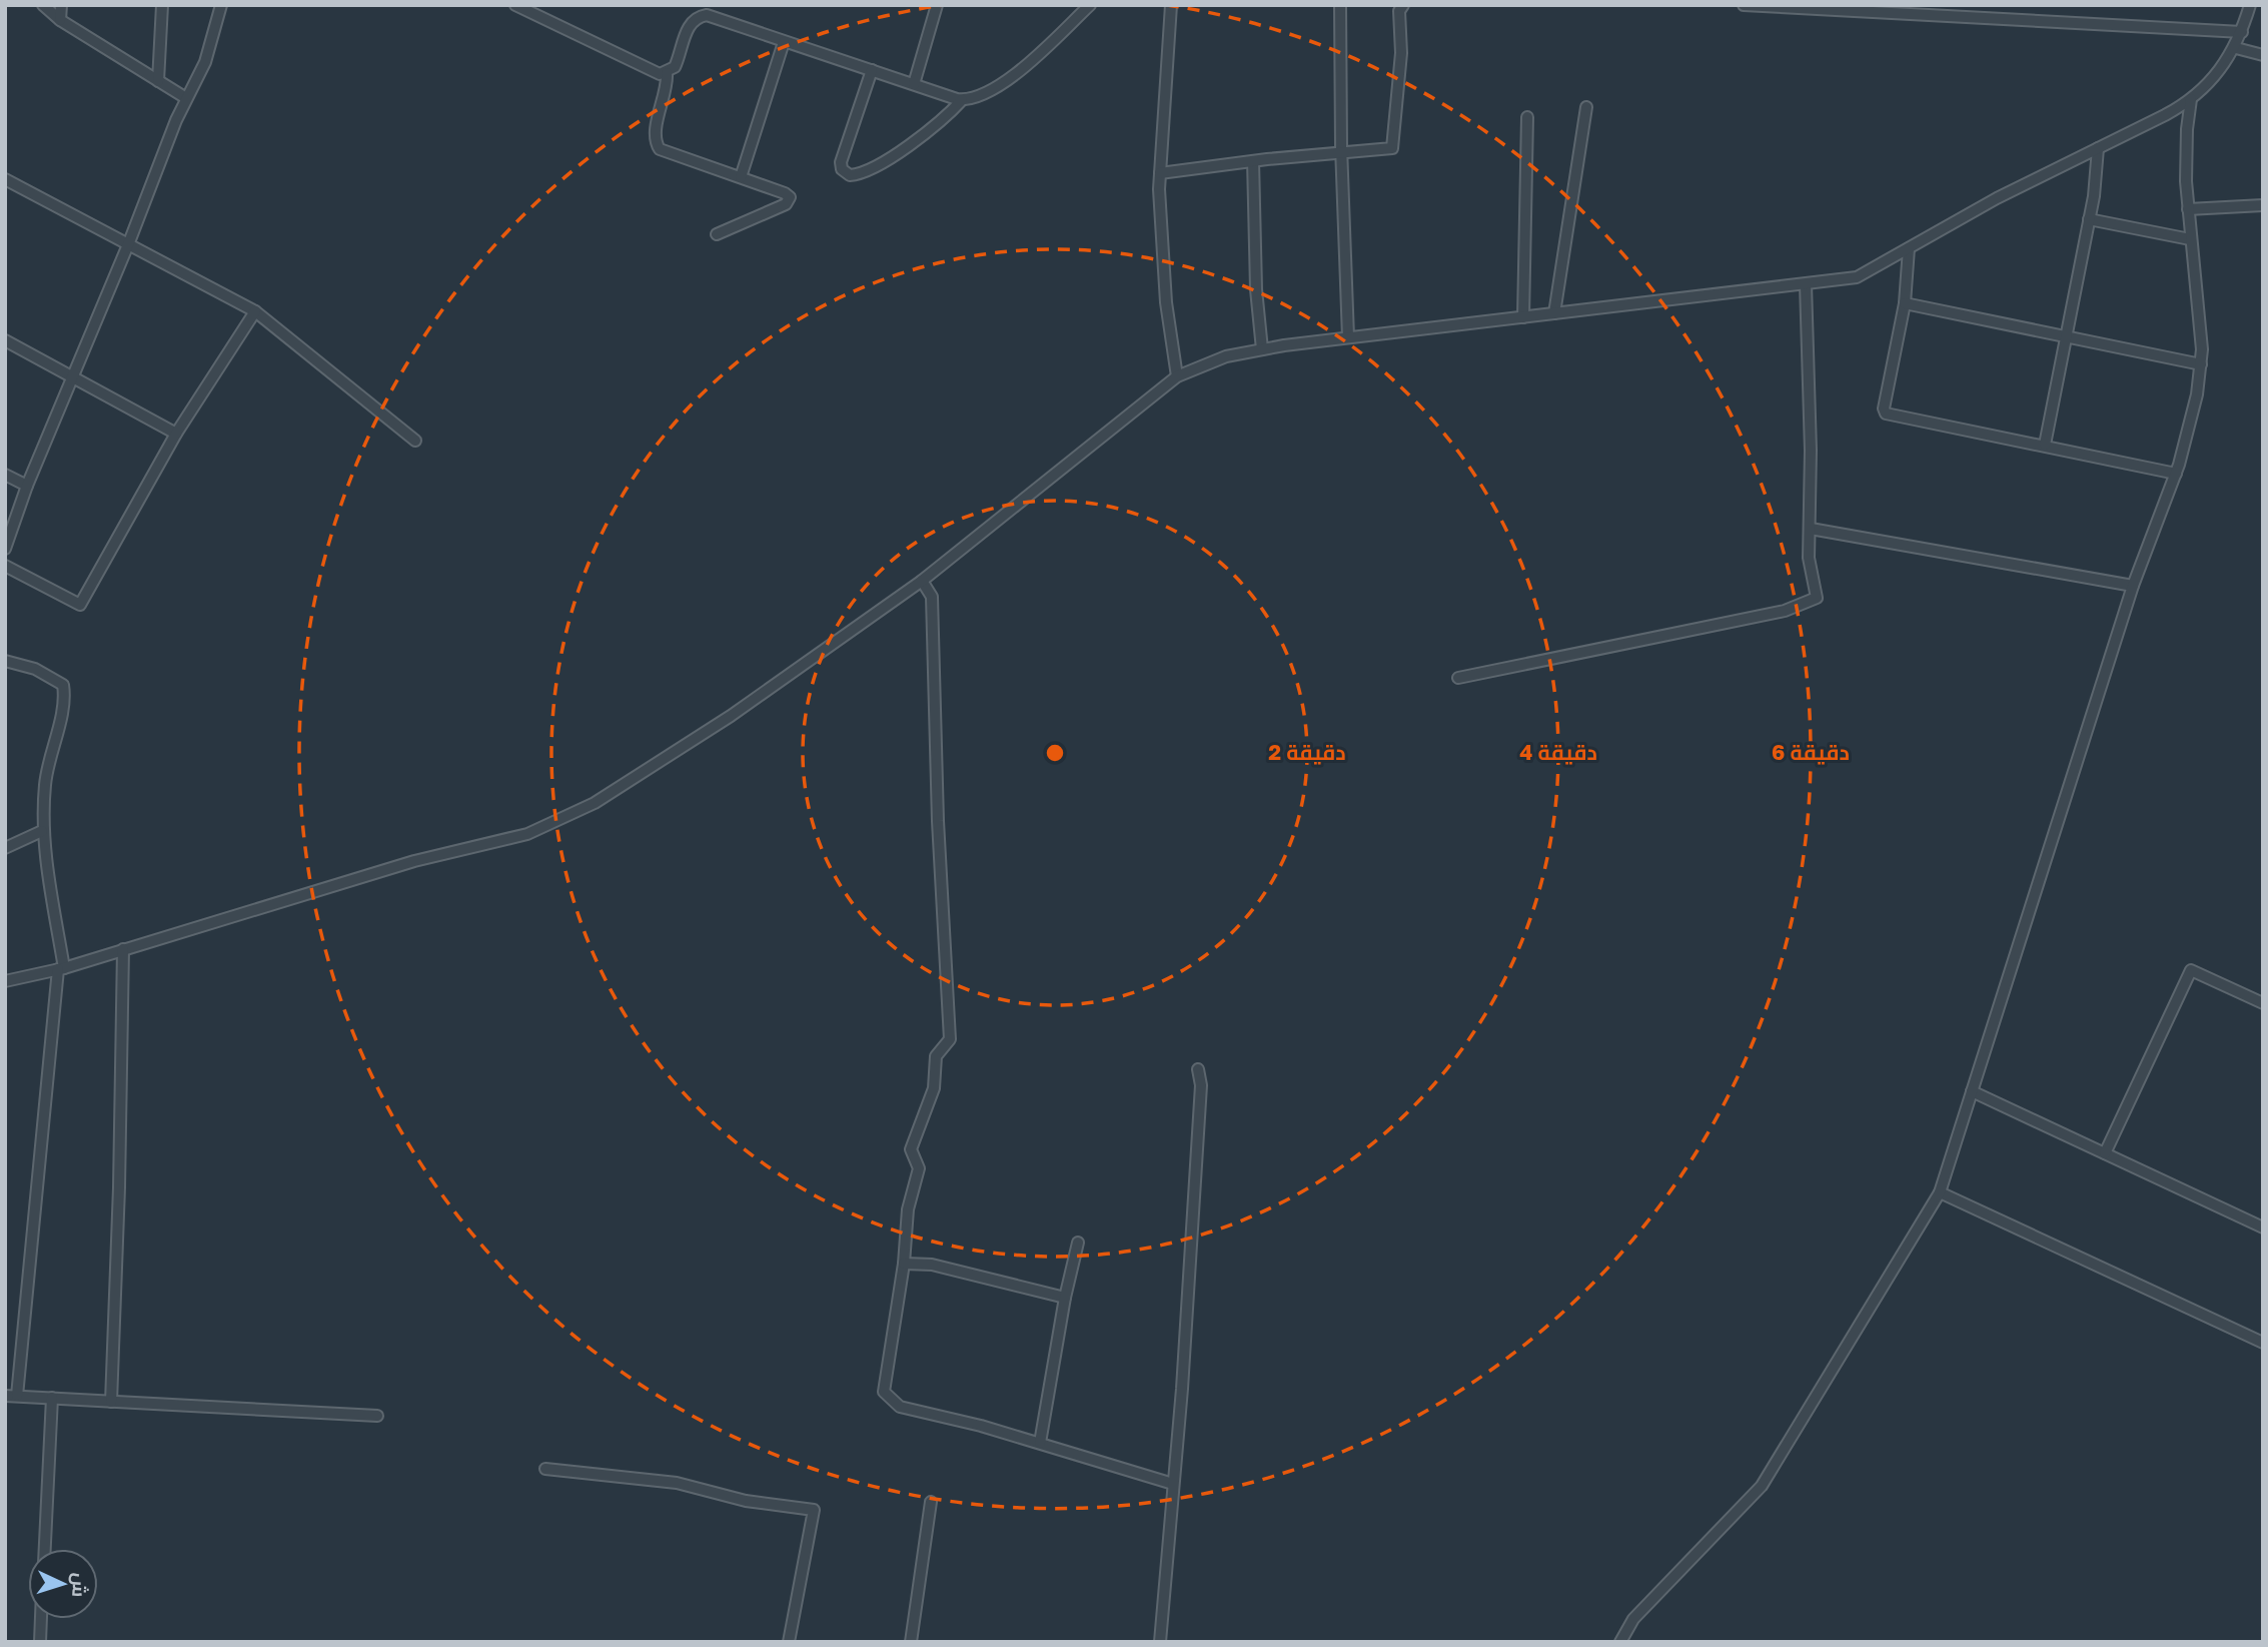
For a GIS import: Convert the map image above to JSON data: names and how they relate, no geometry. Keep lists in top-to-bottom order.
{
  "north": "right",
  "rings": ["2 دقيقة", "4 دقيقة", "6 دقيقة"]
}
